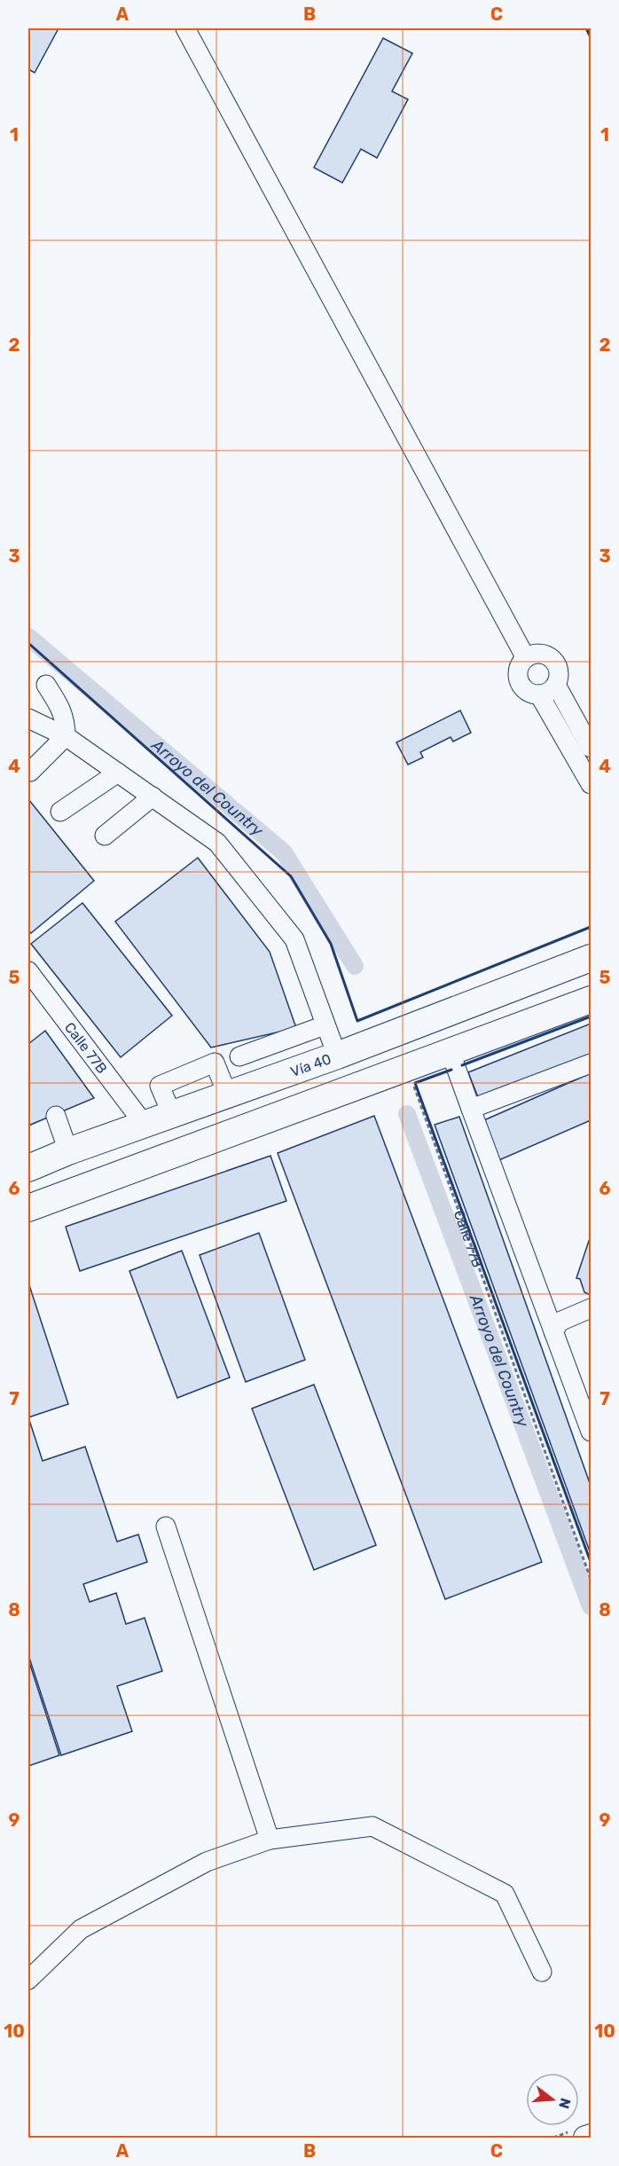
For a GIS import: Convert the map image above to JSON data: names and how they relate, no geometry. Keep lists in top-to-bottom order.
{
  "streets": {
    "highway": ["Vía 40"],
    "street": ["Calle 77B"]
  },
  "crossings": [
    ["Calle 77B", "Vía 40"]
  ],
  "water": ["Arroyo del Country"],
  "north": "right",
  "grid": {
    "columns": ["A", "B", "C"],
    "rows": [
      "1",
      "2",
      "3",
      "4",
      "5",
      "6",
      "7",
      "8",
      "9",
      "10"
    ]
  }
}
